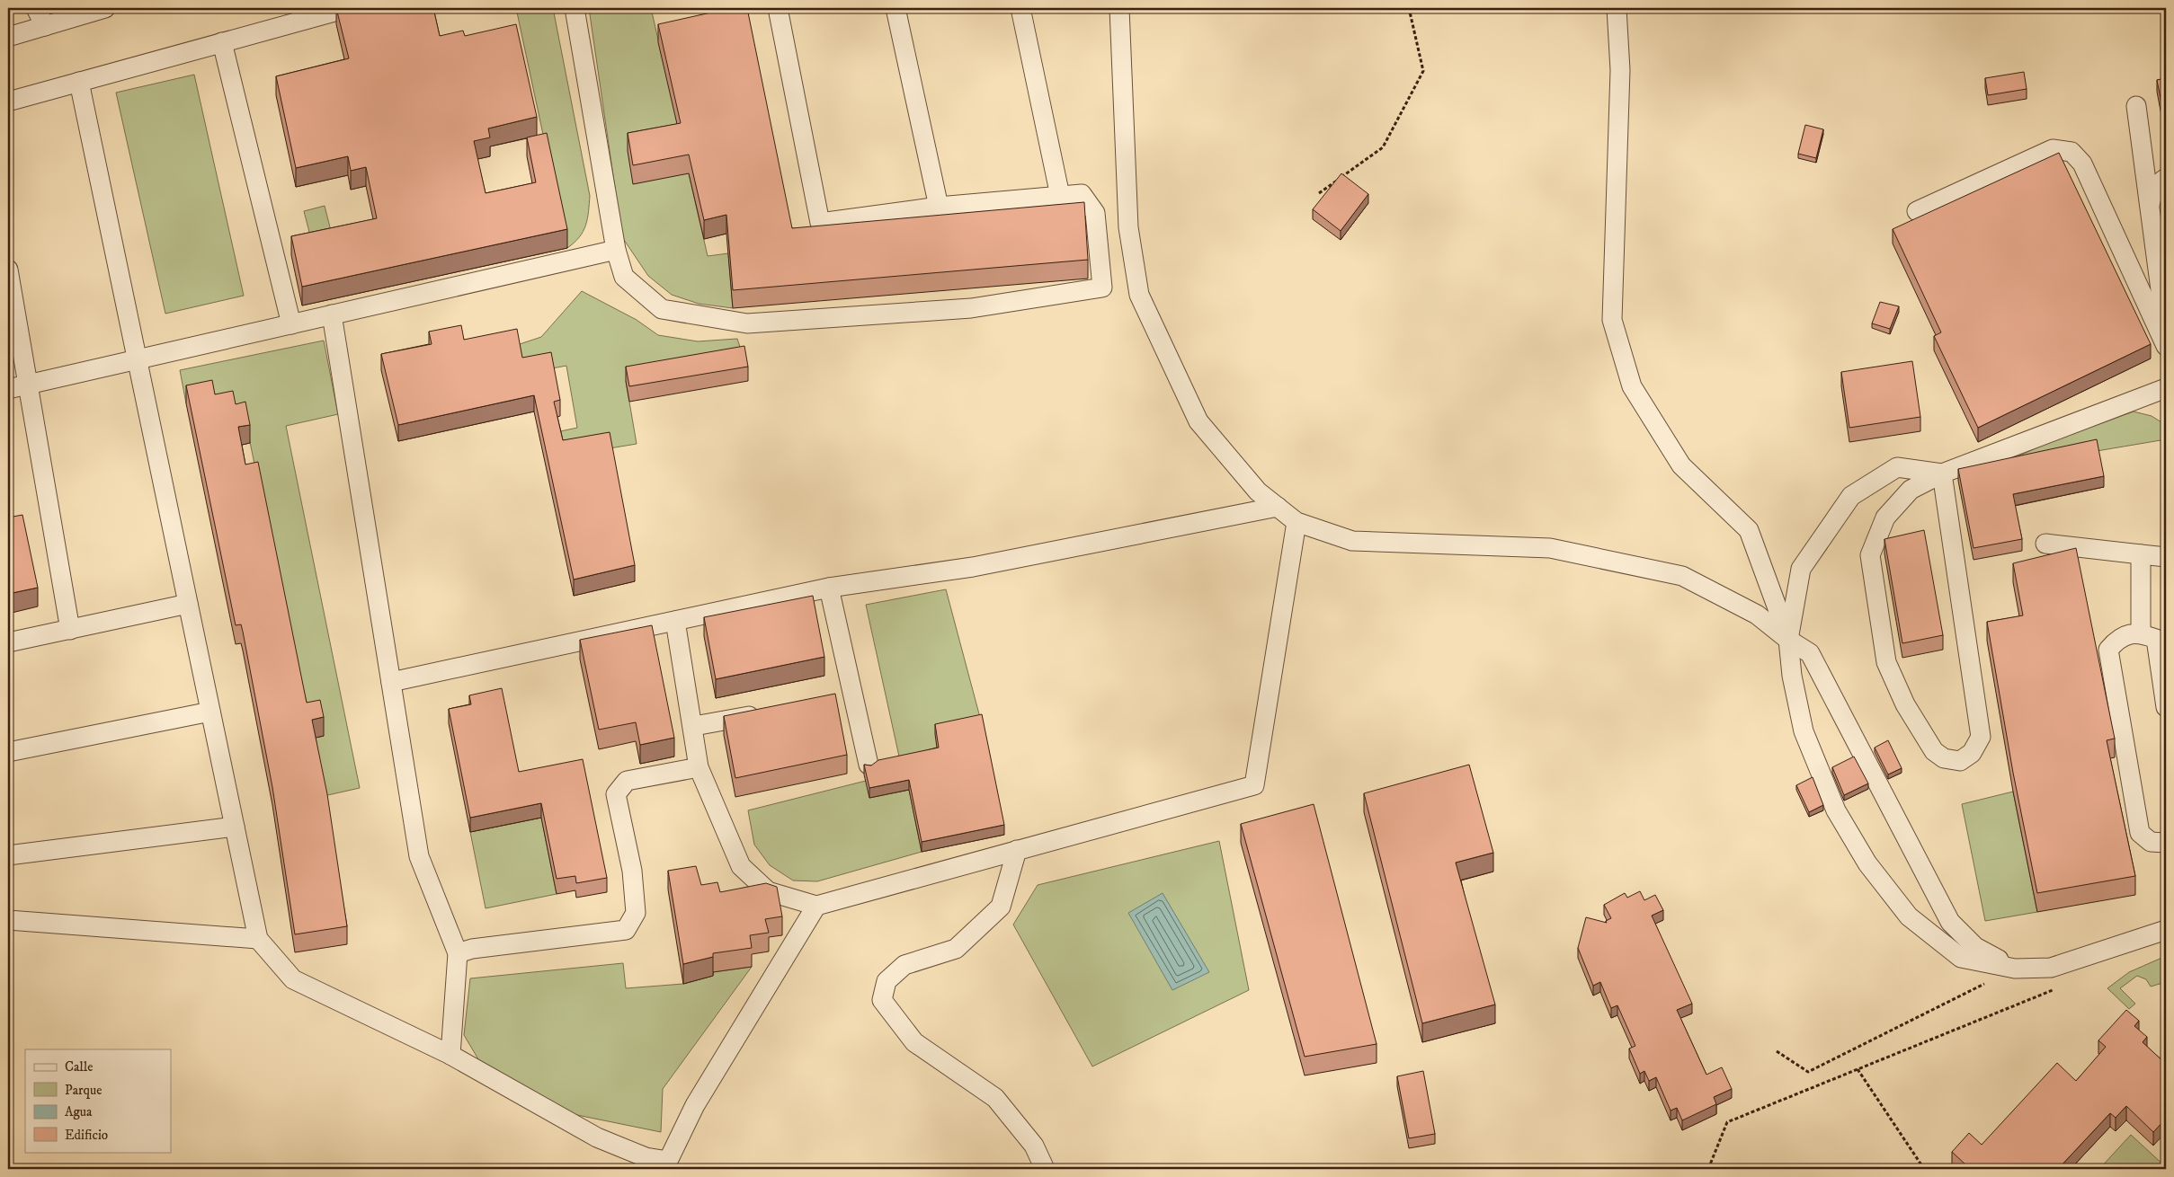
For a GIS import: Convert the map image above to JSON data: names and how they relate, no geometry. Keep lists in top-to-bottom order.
{
  "legend": [
    "Calle",
    "Parque",
    "Agua",
    "Edificio"
  ]
}
